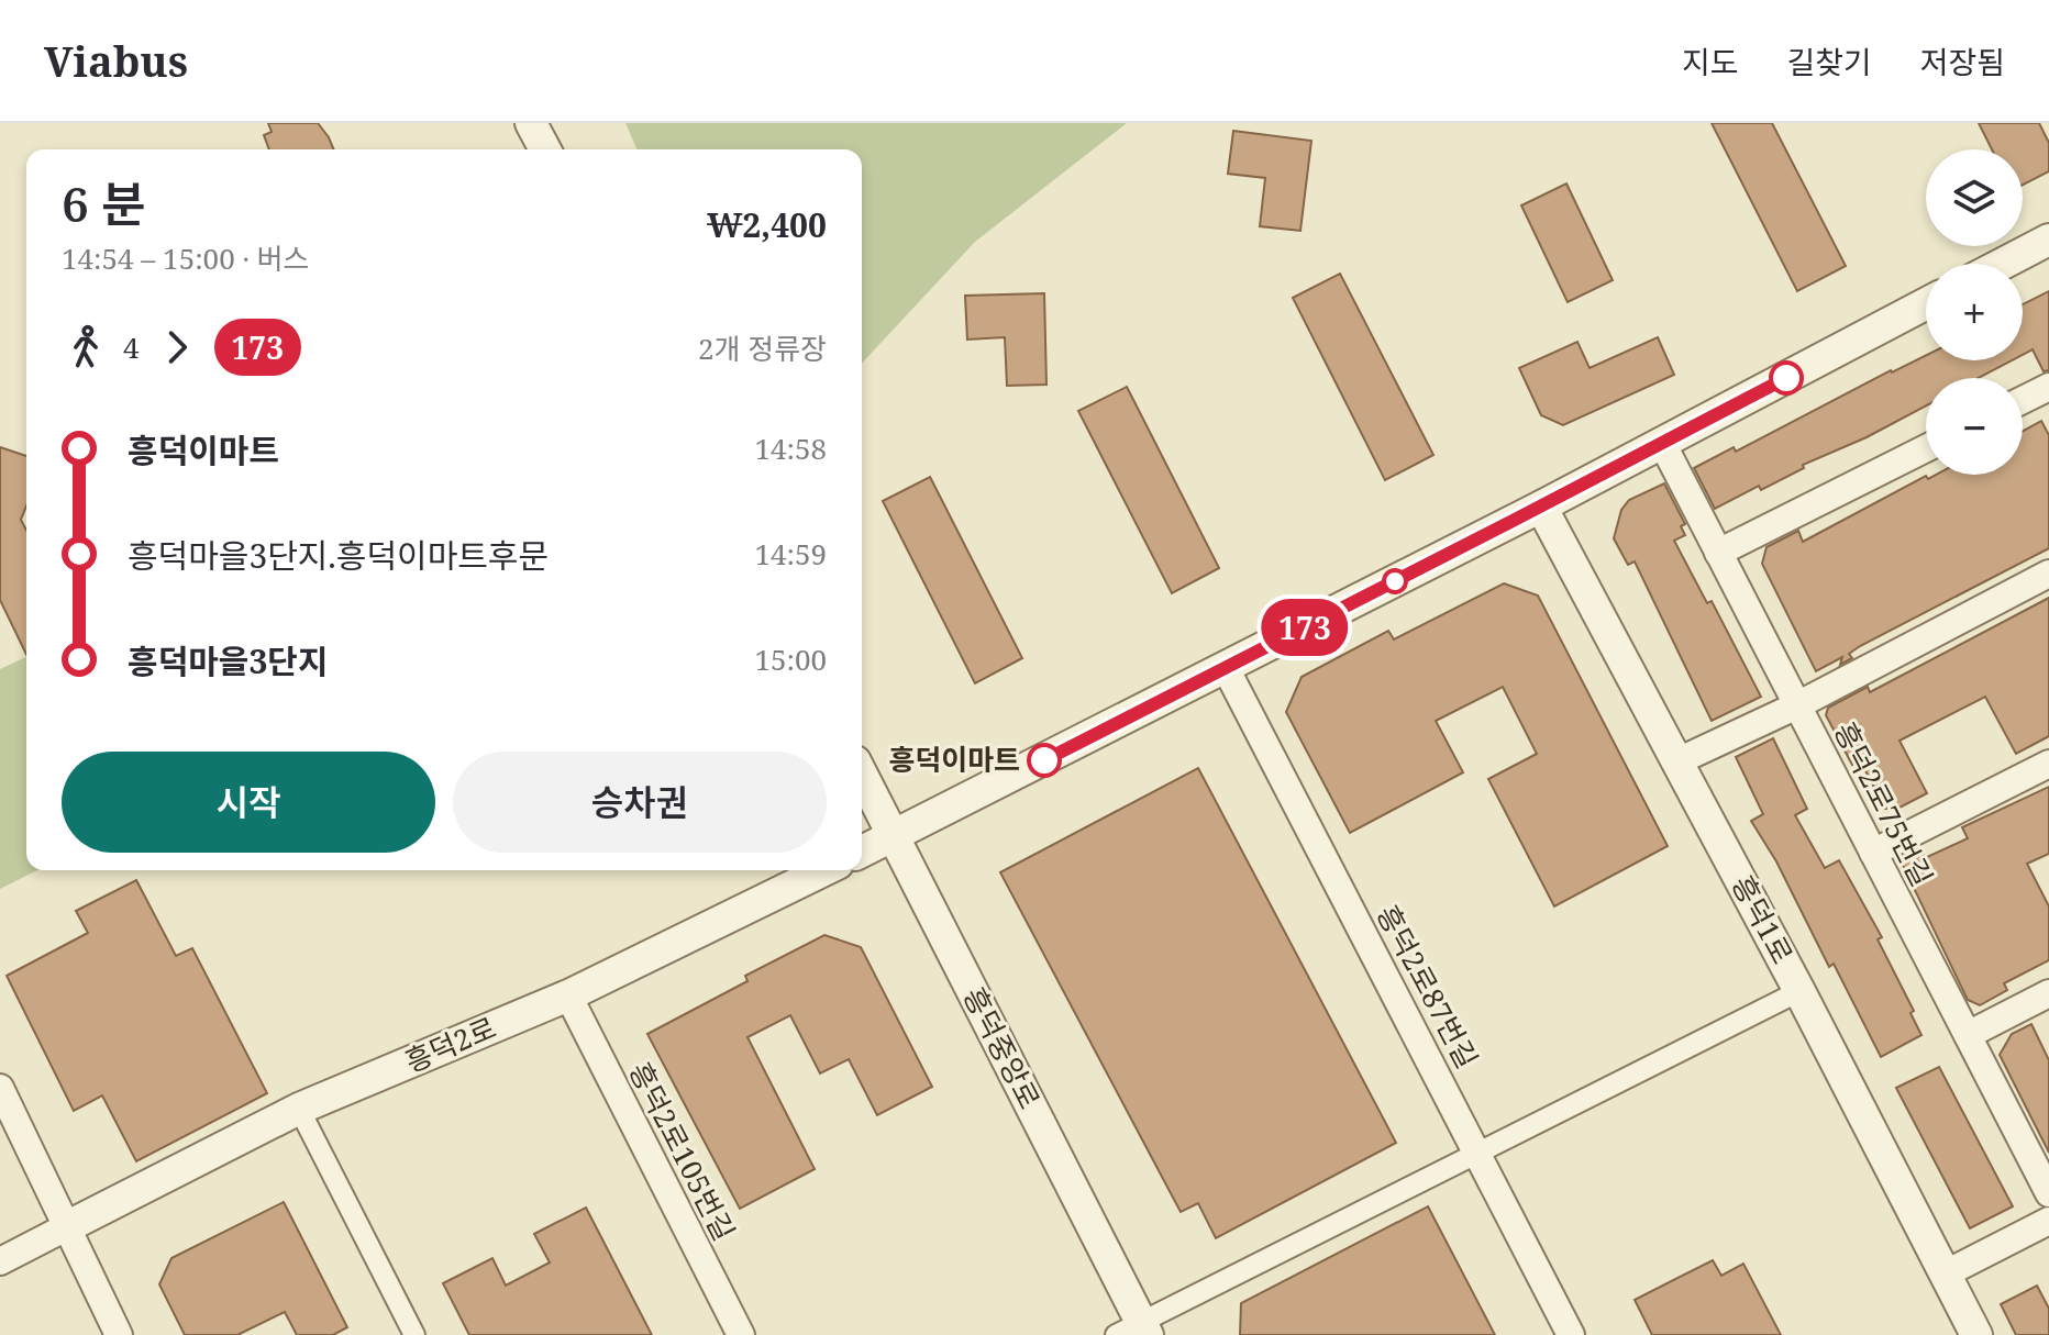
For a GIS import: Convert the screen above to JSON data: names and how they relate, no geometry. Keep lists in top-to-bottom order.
{
  "streets": {
    "street": [
      "흥덕2로75번길",
      "흥덕1로",
      "흥덕2로87번길",
      "흥덕2로",
      "흥덕중앙로",
      "흥덕2로105번길"
    ]
  },
  "crossings": [
    ["흥덕2로", "흥덕2로105번길"]
  ],
  "places": ["흥덕이마트"],
  "lines": ["bus line 173"],
  "page": {
    "header": "Viabus",
    "nav": ["지도", "길찾기", "저장됨"],
    "on_map": "173",
    "map_buttons": ["+", "−"],
    "heading": ["6 분", "14:54 – 15:00 · 버스", "₩2,400"],
    "legs": ["4", "173", "2개 정류장"],
    "list": [
      {
        "name": "흥덕이마트",
        "value": "14:58"
      },
      {
        "name": "흥덕마을3단지.흥덕이마트후문",
        "value": "14:59"
      },
      {
        "name": "흥덕마을3단지",
        "value": "15:00"
      }
    ],
    "buttons": ["시작", "승차권"]
  }
}
